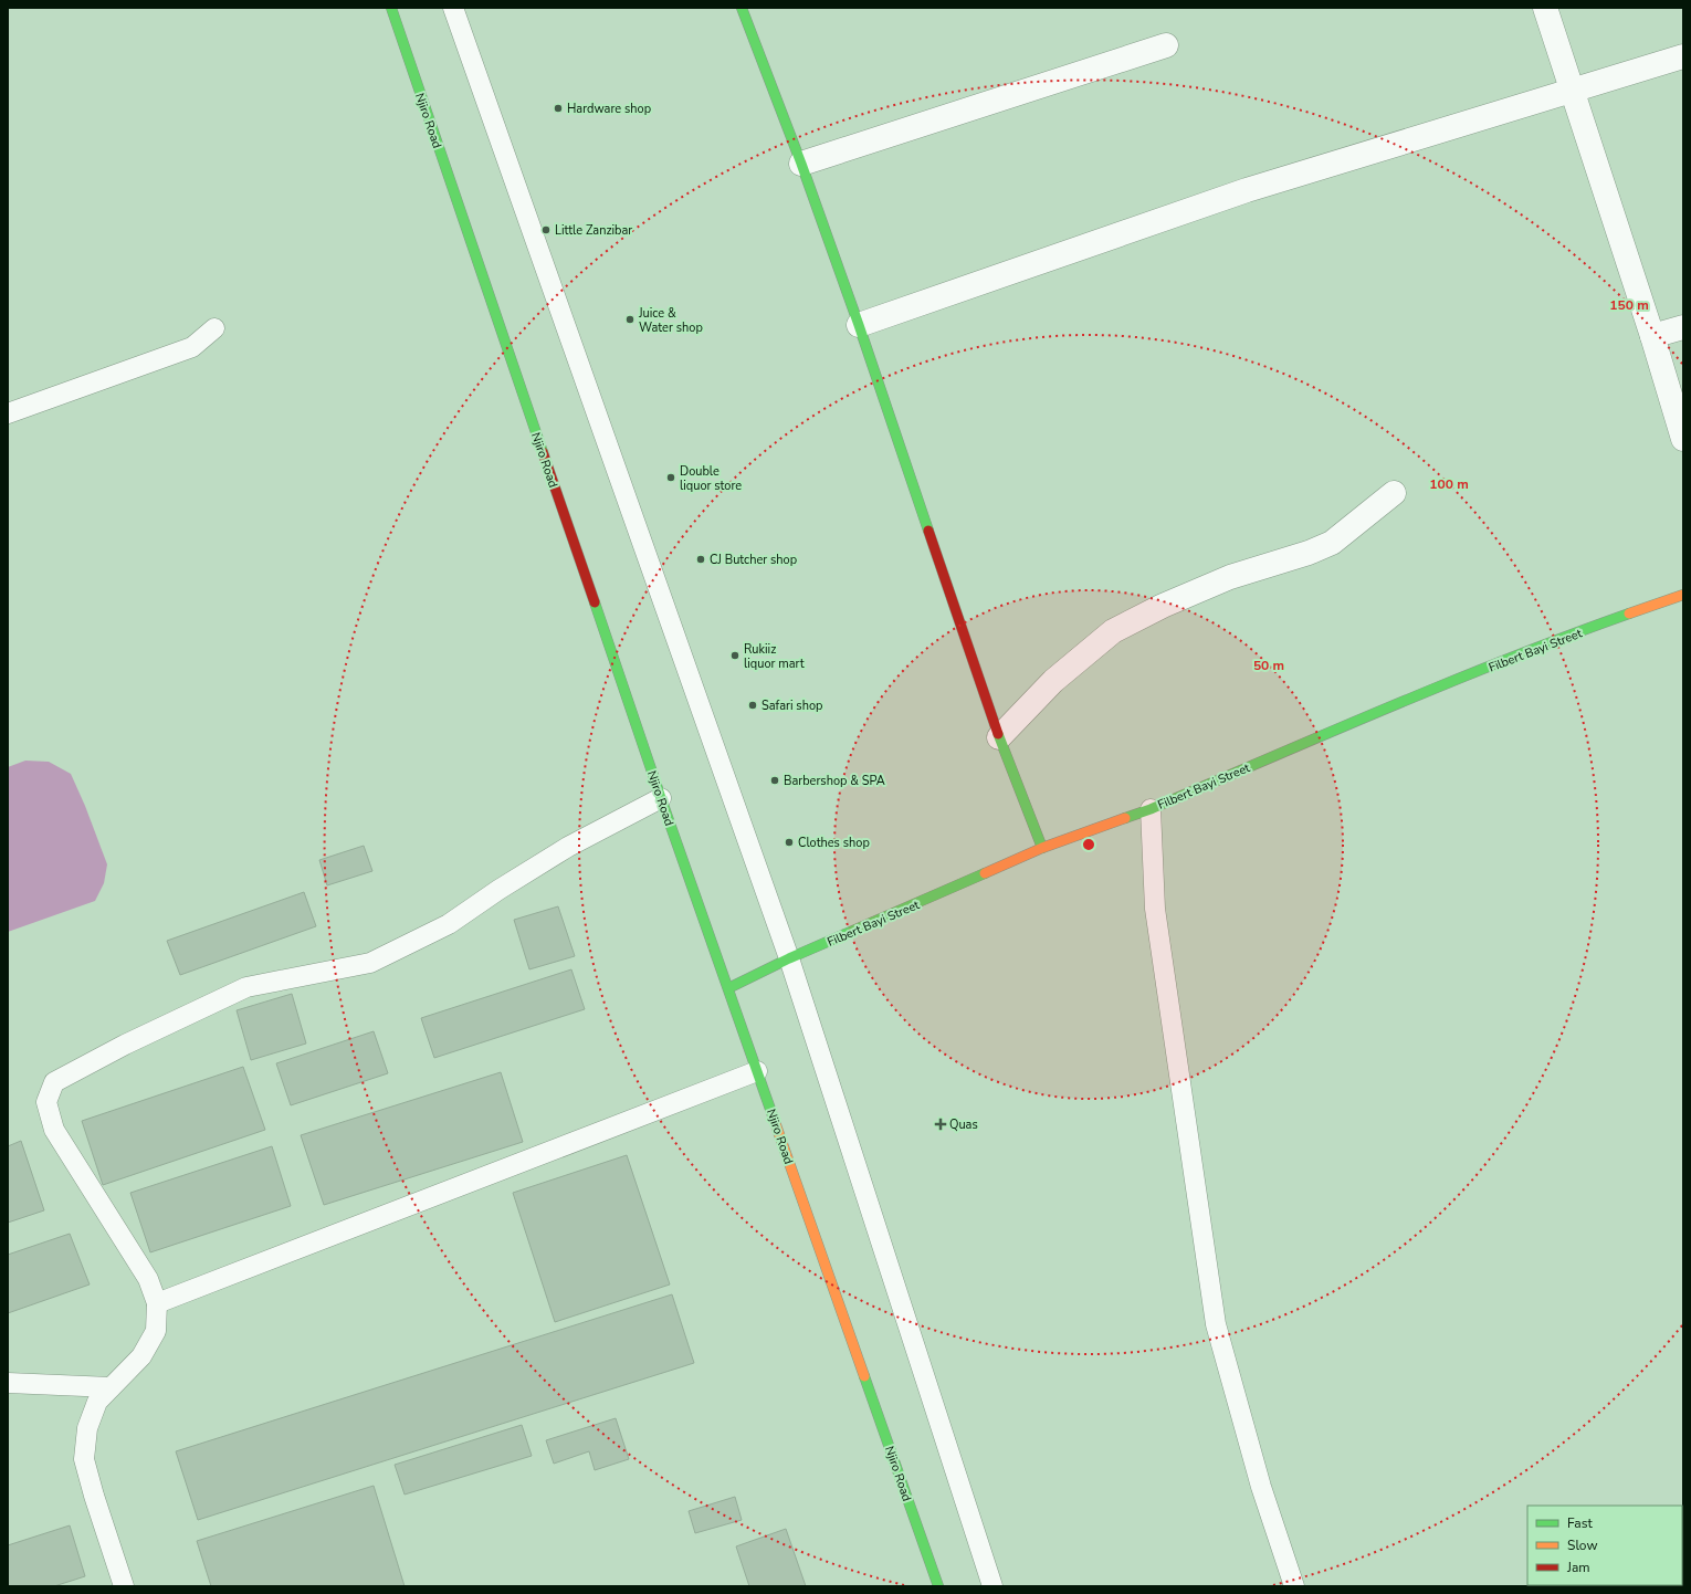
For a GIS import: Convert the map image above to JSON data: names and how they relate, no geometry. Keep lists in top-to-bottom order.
{
  "streets": {
    "street": ["Njiro Road", "Filbert Bayi Street"]
  },
  "crossings": [
    ["Njiro Road", "Filbert Bayi Street"]
  ],
  "places": {
    "other": [
      "Hardware shop",
      "Little Zanzibar",
      "Juice & Water shop",
      "Double liquor store",
      "CJ Butcher shop",
      "Rukiiz liquor mart",
      "Safari shop",
      "Barbershop & SPA",
      "Clothes shop"
    ],
    "health": ["Quas"]
  },
  "legend": ["Fast", "Slow", "Jam"],
  "rings": ["150 m", "100 m", "50 m"]
}
